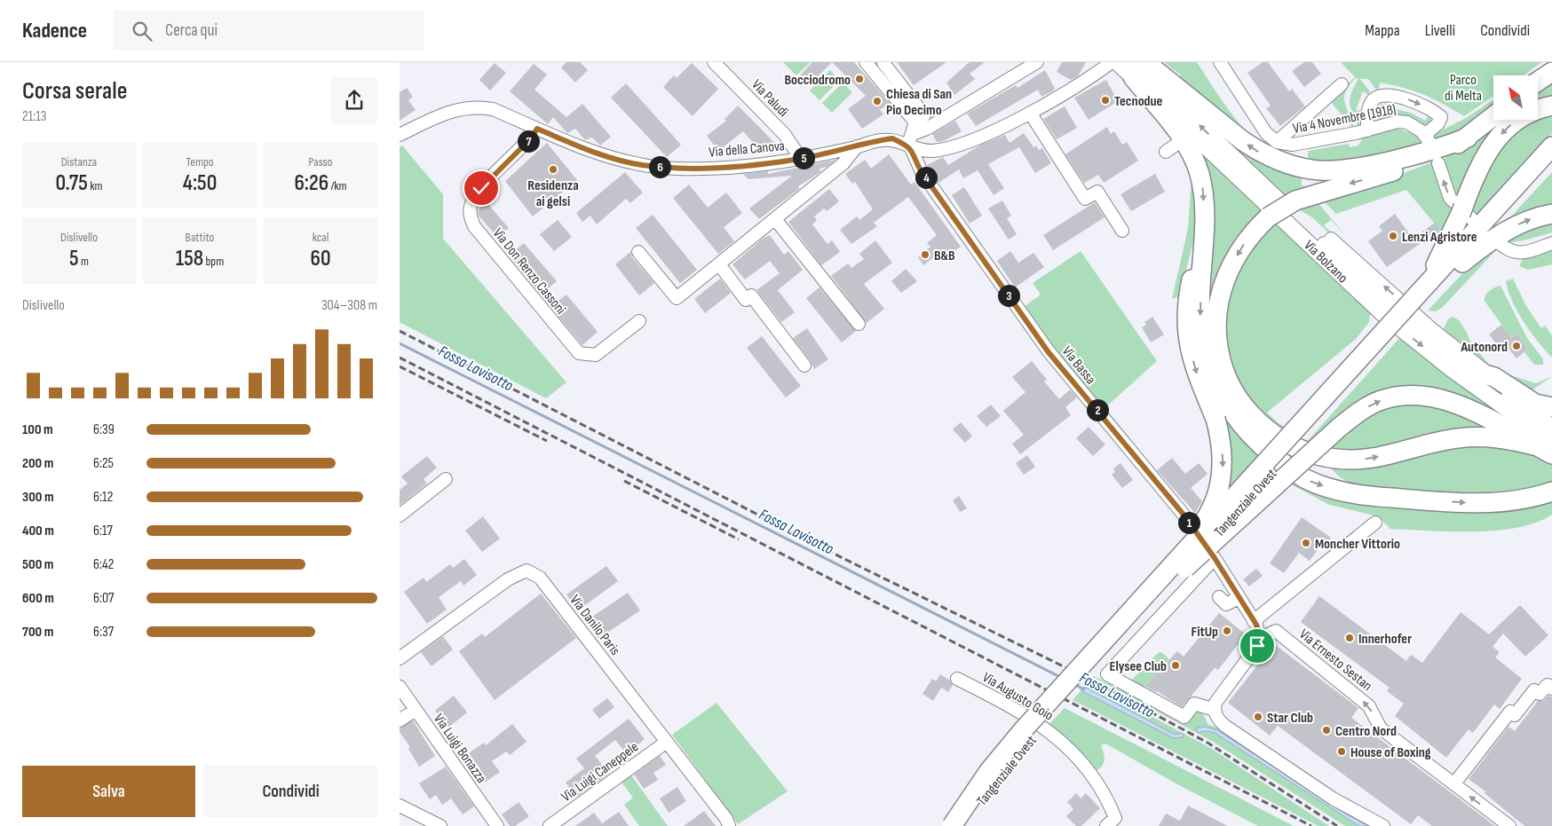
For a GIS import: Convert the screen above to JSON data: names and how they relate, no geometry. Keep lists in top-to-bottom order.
{
  "streets": {
    "highway": ["Tangenziale Ovest"],
    "main road": ["Via Bolzano"],
    "street": [
      "Via Paludi",
      "Via 4 Novembre (1918)",
      "Via della Canova",
      "Via Don Renzo Cassoni",
      "Via Bassa",
      "Via Danilo Paris",
      "Via Ernesto Sestan",
      "Via Augusto Goio",
      "Via Luigi Bonazza",
      "Via Luigi Caneppele"
    ]
  },
  "crossings": [
    ["Via Paludi", "Via della Canova"],
    ["Via della Canova", "Via Bolzano"],
    ["Via della Canova", "Via Don Renzo Cassoni"],
    ["Via della Canova", "Via Bassa"],
    ["Via Bassa", "Via Ernesto Sestan"],
    ["Via Danilo Paris", "Via Luigi Caneppele"]
  ],
  "water": ["Fossa Lavisotto"],
  "parks": ["Parco di Melta"],
  "places": [
    "Bocciodromo",
    "Tecnodue",
    "Chiesa di San Pio Decimo",
    "Residenza ai gelsi",
    "Lenzi Agristore",
    "B&B",
    "Autonord",
    "Moncher Vittorio",
    "FitUp",
    "Innerhofer",
    "Elysee Club",
    "Star Club",
    "Centro Nord",
    "House of Boxing"
  ],
  "north": "top left",
  "page": {
    "header": "Kadence",
    "search": "Cerca qui",
    "nav": ["Mappa", "Livelli", "Condividi"],
    "heading": ["Corsa serale", "21:13"],
    "pins": [
      "7",
      "5",
      "6",
      "4",
      "3",
      "2",
      "1"
    ],
    "stats": [
      ["Distanza", "0.75 km"],
      ["Tempo", "4:50"],
      ["Passo", "6:26 /km"],
      ["Dislivello", "5 m"],
      ["Battito", "158 bpm"],
      ["kcal", "60"]
    ],
    "chart": ["Dislivello", "304–308 m"],
    "list": [
      {
        "name": "100 m",
        "note": "6:39"
      },
      {
        "name": "200 m",
        "note": "6:25"
      },
      {
        "name": "300 m",
        "note": "6:12"
      },
      {
        "name": "400 m",
        "note": "6:17"
      },
      {
        "name": "500 m",
        "note": "6:42"
      },
      {
        "name": "600 m",
        "note": "6:07"
      },
      {
        "name": "700 m",
        "note": "6:37"
      }
    ],
    "buttons": ["Salva", "Condividi"]
  }
}
